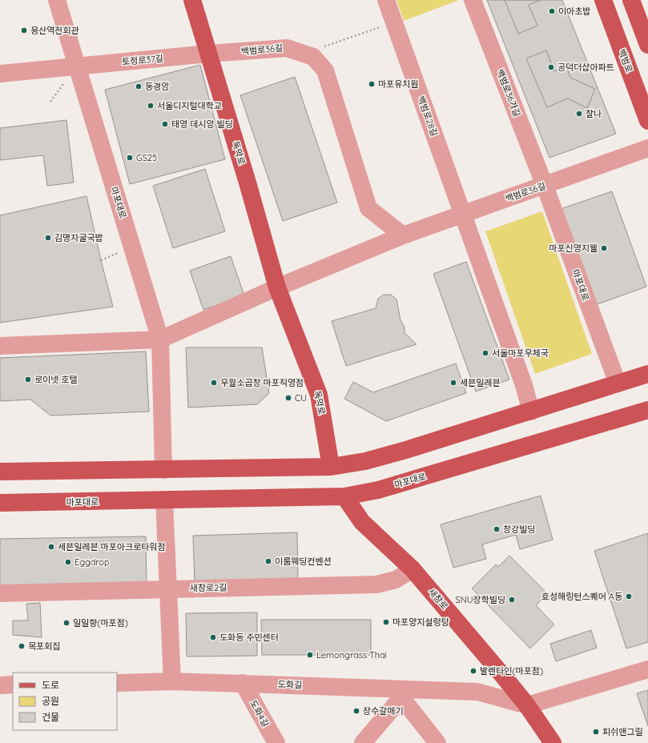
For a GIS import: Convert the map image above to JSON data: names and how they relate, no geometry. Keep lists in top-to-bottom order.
{
  "streets": {
    "main road": [
      "백범로",
      "독막로",
      "마포대로",
      "새창로"
    ],
    "street": [
      "백범로36길",
      "토정로37길",
      "백범로36가길",
      "백범로28길",
      "새창로2길",
      "도화길",
      "도화4길"
    ]
  },
  "crossings": [
    ["백범로36길", "토정로37길"],
    ["백범로36길", "백범로36가길"],
    ["백범로36길", "백범로28길"],
    ["백범로36길", "독막로"],
    ["백범로36길", "마포대로"],
    ["토정로37길", "독막로"],
    ["토정로37길", "마포대로"],
    ["백범로36가길", "마포대로"],
    ["마포대로", "새창로"],
    ["새창로2길", "새창로"],
    ["새창로", "도화길"],
    ["도화길", "도화4길"]
  ],
  "places": [
    "이아초밥",
    "용산역전회관",
    "공덕더샵아파트",
    "마포유치원",
    "동경암",
    "서울디지털대학교",
    "찰나",
    "태영 데시앙 빌딩",
    "GS25",
    "김명자굴국밥",
    "마포신영지웰",
    "서울마포우체국",
    "로이넷 호텔",
    "우월소곱창 마포직영점",
    "세븐일레븐",
    "CU",
    "창강빌딩",
    "세븐일레븐 마포아크로타워점",
    "이룸웨딩컨벤션",
    "Eggdrop",
    "효성해링턴스퀘어 A동",
    "SNU장학빌딩",
    "마포양지설렁탕",
    "일일향(마포점)",
    "도화동 주민센터",
    "목포회집",
    "Lemongrass Thai",
    "발렌타인(마포점)",
    "장수갈매기",
    "피쉬앤그릴"
  ],
  "legend": ["도로", "공원", "건물"]
}
